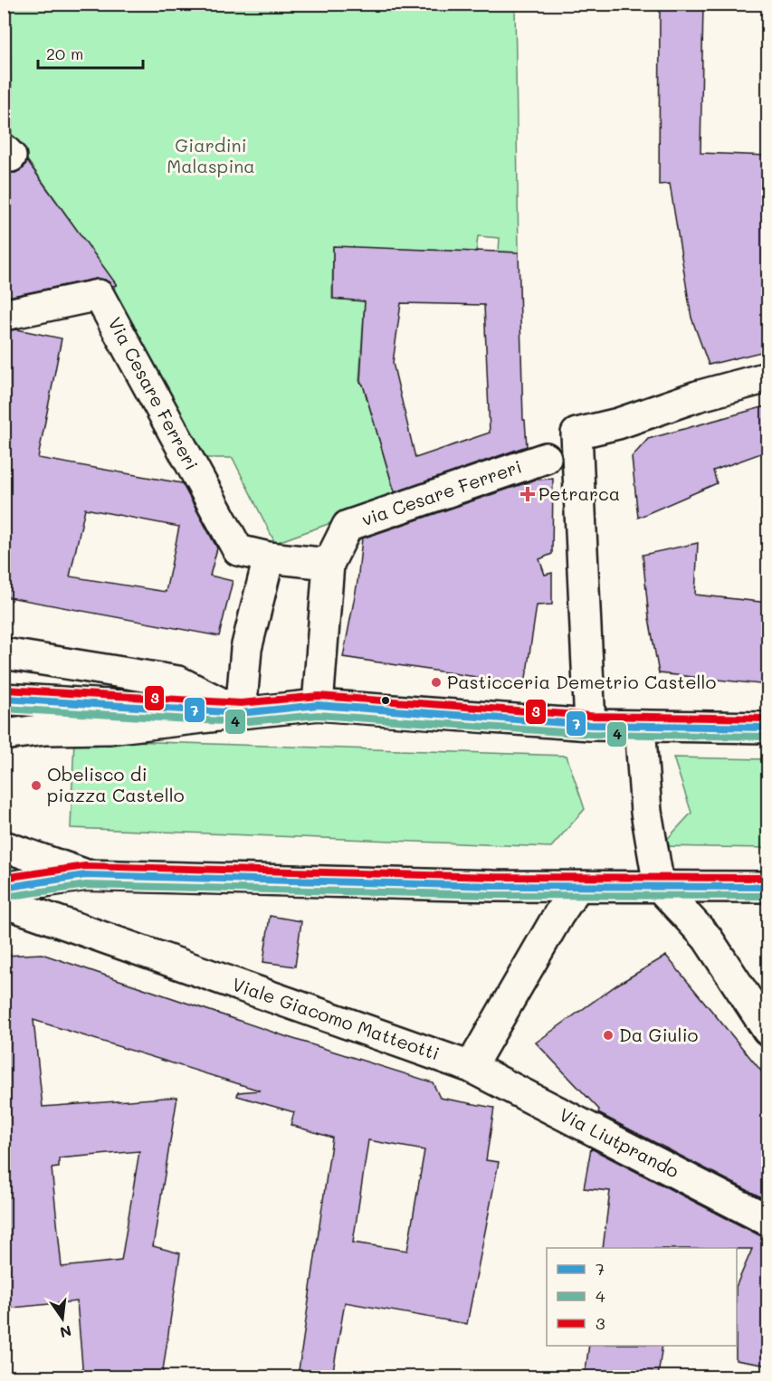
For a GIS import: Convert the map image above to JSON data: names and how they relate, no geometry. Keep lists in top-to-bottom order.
{
  "streets": {
    "street": [
      "Via Cesare Ferreri",
      "via Cesare Ferreri",
      "Viale Giacomo Matteotti",
      "Via Liutprando"
    ]
  },
  "crossings": [
    ["Viale Giacomo Matteotti", "Via Liutprando"]
  ],
  "parks": ["Giardini Malaspina"],
  "places": {
    "health": ["Petrarca"],
    "other": ["Pasticceria Demetrio Castello", "Obelisco di piazza Castello", "Da Giulio"]
  },
  "lines": ["transit line 3", "transit line 7", "transit line 4"],
  "legend": ["7", "4", "3"],
  "scale_bar": "20 m",
  "north": "bottom"
}
